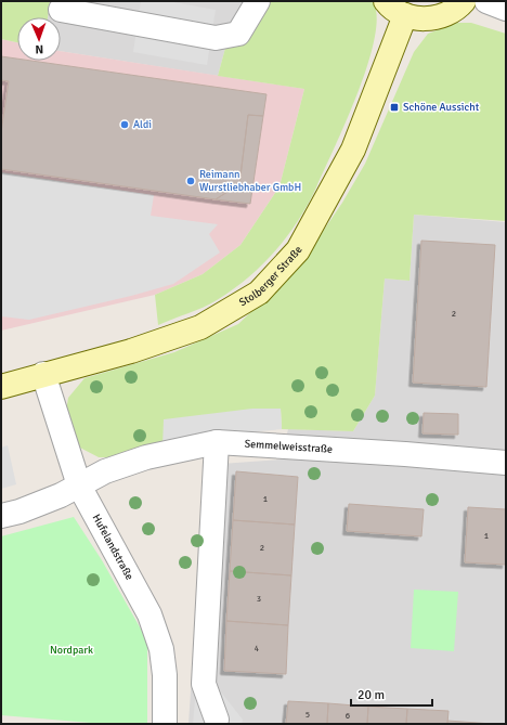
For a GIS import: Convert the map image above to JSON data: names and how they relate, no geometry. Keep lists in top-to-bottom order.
{
  "streets": {
    "main road": ["Stolberger Straße"],
    "street": ["Semmelweisstraße", "Hufelandstraße"]
  },
  "crossings": [
    ["Stolberger Straße", "Hufelandstraße"],
    ["Semmelweisstraße", "Hufelandstraße"]
  ],
  "parks": ["Nordpark"],
  "places": {
    "transit": ["Schöne Aussicht"],
    "other": ["Aldi", "Reimann Wurstliebhaber GmbH"]
  },
  "house_numbers": [
    "2",
    "1",
    "1",
    "2",
    "3",
    "4",
    "5",
    "6"
  ],
  "scale_bar": "20 m",
  "north": "bottom"
}
